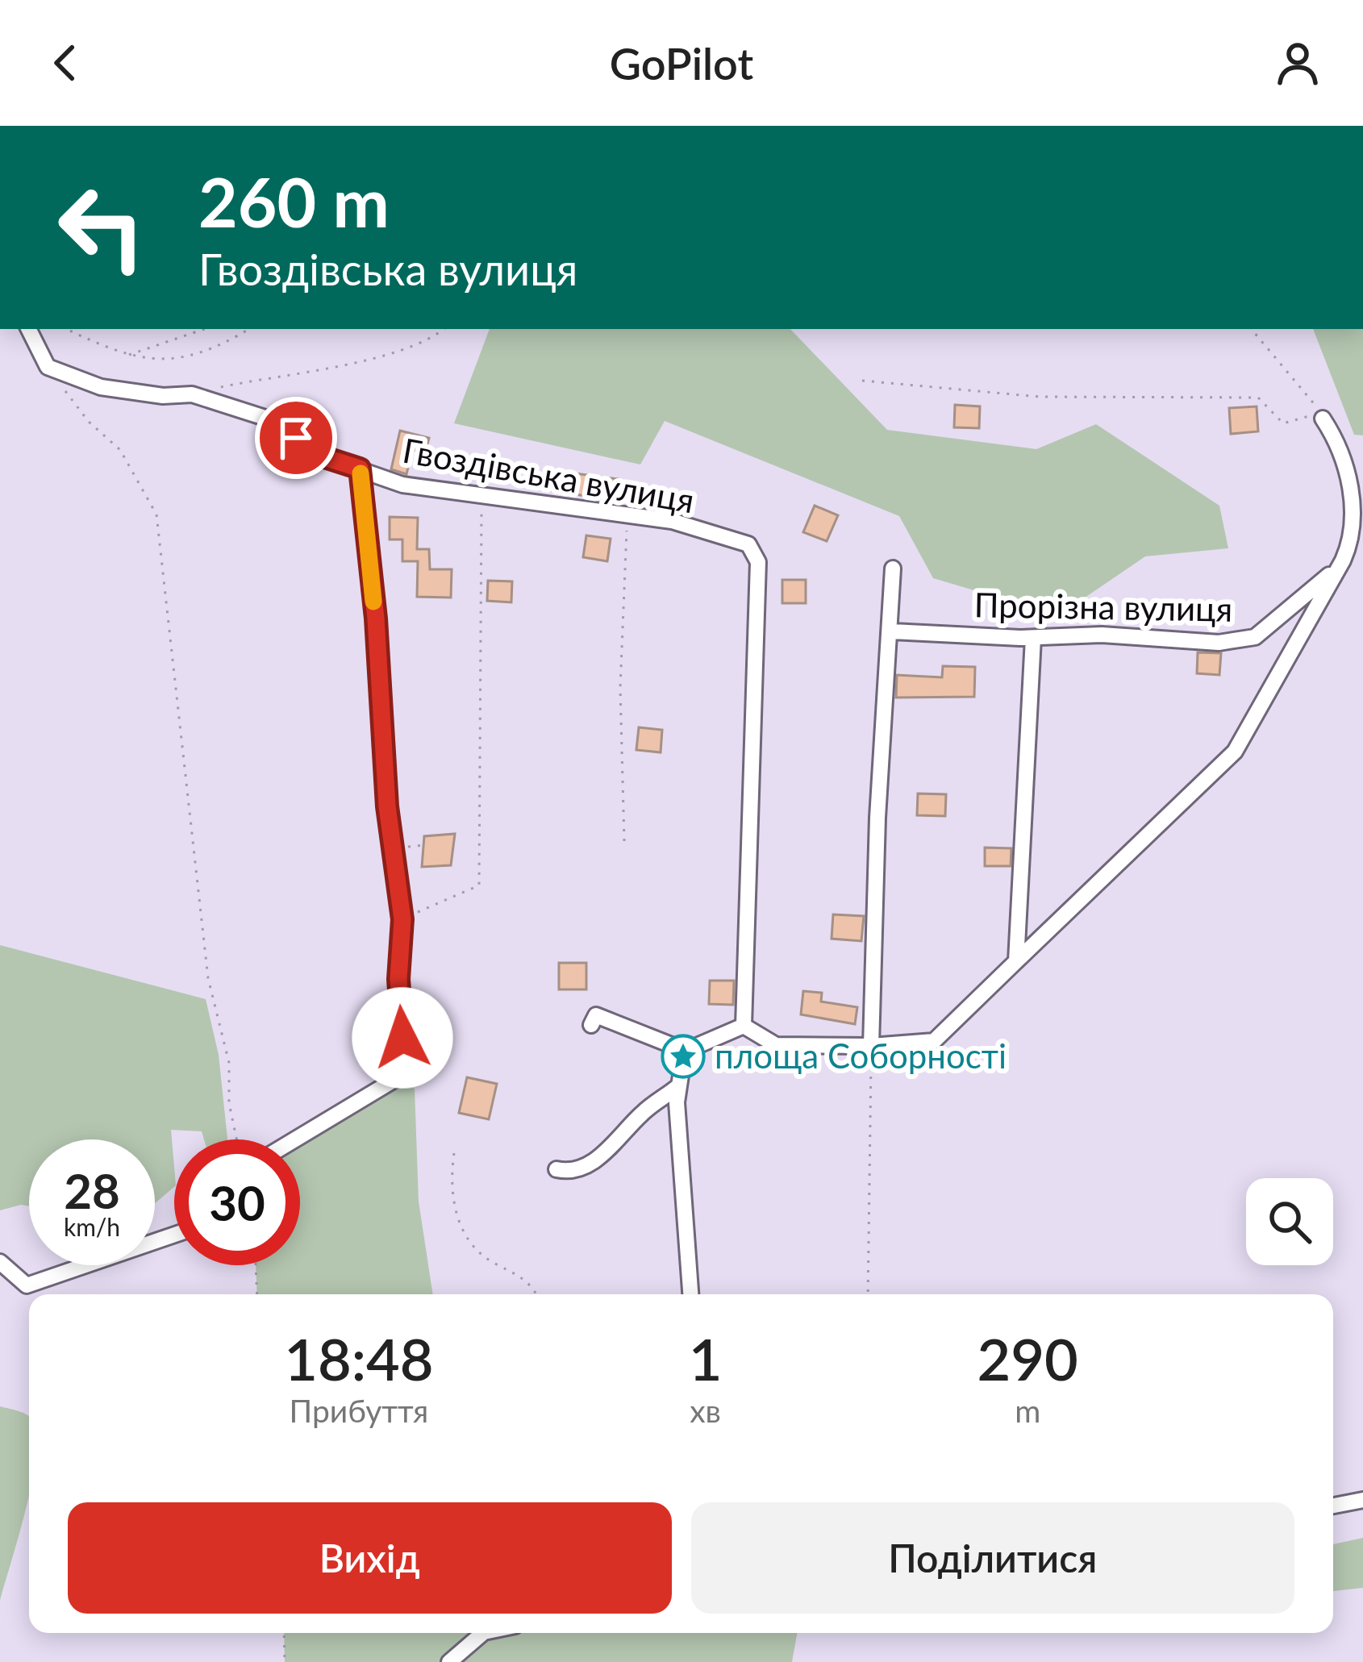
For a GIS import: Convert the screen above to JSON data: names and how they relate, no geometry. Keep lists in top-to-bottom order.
{
  "streets": {
    "street": ["Гвоздівська вулиця", "Прорізна вулиця"]
  },
  "places": {
    "place": ["площа Соборності"]
  },
  "page": {
    "header": "GoPilot",
    "turn": ["260 m", "Гвоздівська вулиця"],
    "speed": "28 km/h",
    "limit": "30",
    "eta": [
      "18:48",
      "Прибуття",
      "1",
      "хв",
      "290",
      "m"
    ],
    "buttons": ["Вихід", "Поділитися"]
  }
}
